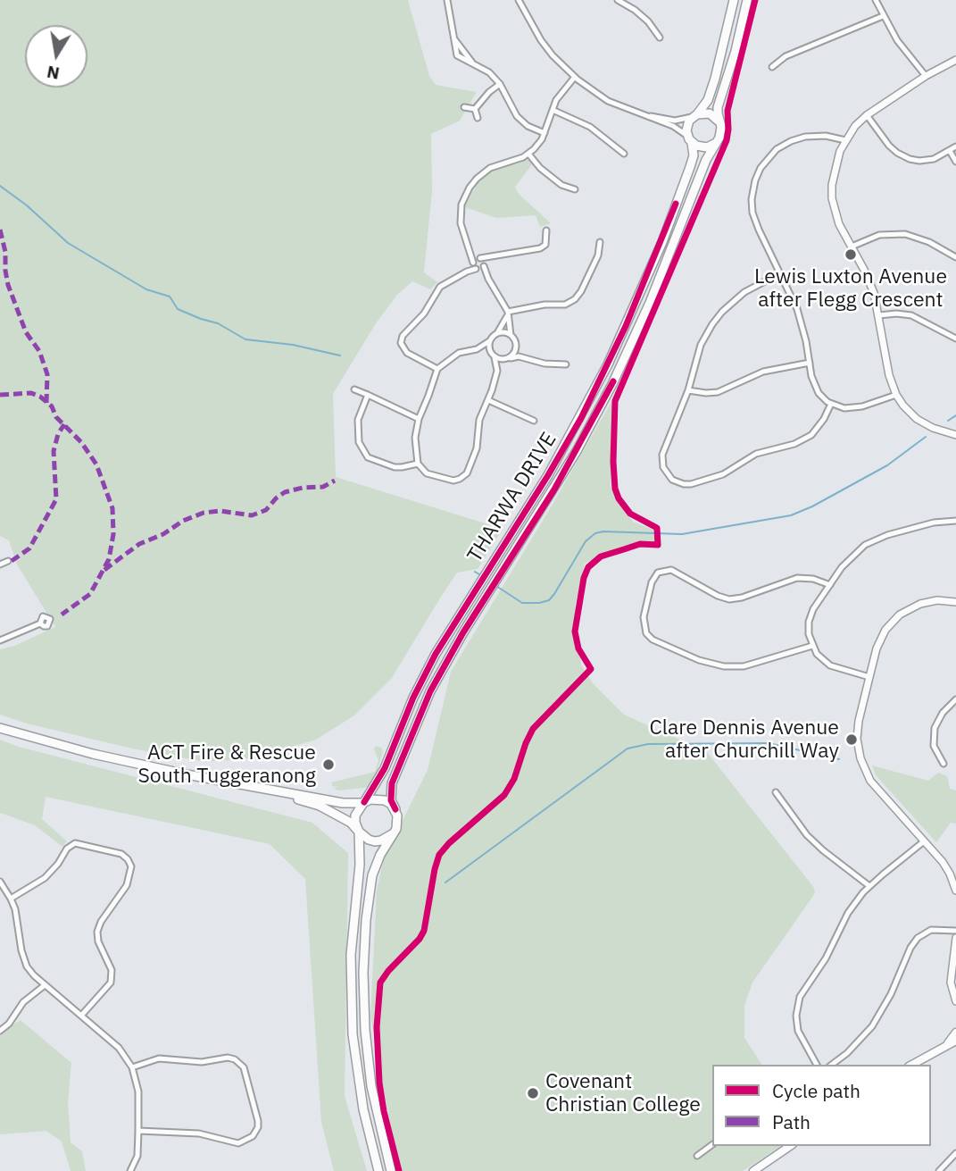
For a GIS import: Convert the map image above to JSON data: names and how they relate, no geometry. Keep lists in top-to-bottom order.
{
  "streets": {
    "main road": ["THARWA DRIVE"]
  },
  "places": [
    "Lewis Luxton Avenue after Flegg Crescent",
    "Clare Dennis Avenue after Churchill Way",
    "ACT Fire & Rescue South Tuggeranong",
    "Covenant Christian College"
  ],
  "legend": ["Cycle path", "Path"],
  "north": "bottom"
}
